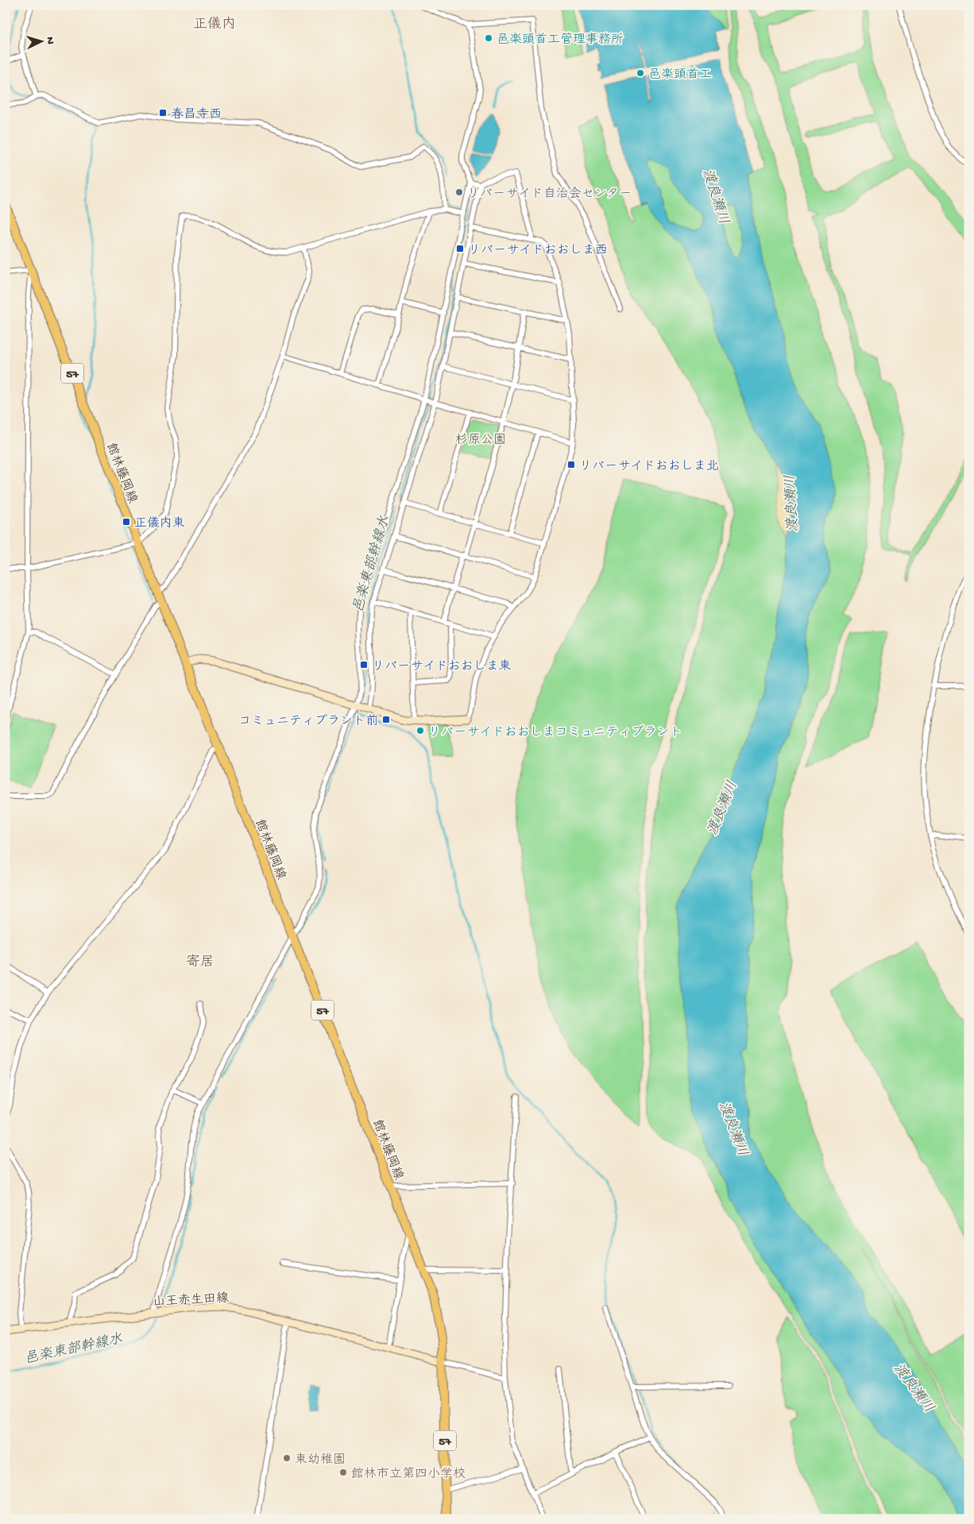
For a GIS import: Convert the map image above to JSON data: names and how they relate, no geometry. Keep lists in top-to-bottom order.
{
  "streets": {
    "main road": ["57", "館林藤岡線", "山王赤生田線"]
  },
  "crossings": [
    ["館林藤岡線", "山王赤生田線"]
  ],
  "districts": ["正儀内", "寄居"],
  "water": ["渡良瀬川", "邑楽東部幹線水"],
  "parks": ["杉原公園"],
  "places": {
    "other": [
      "邑楽頭首工管理事務所",
      "邑楽頭首工",
      "リバーサイド自治会センター",
      "リバーサイドおおしまコミュニティプラント",
      "東幼稚園",
      "館林市立第四小学校"
    ],
    "transit": [
      "春昌寺西",
      "リバーサイドおおしま西",
      "リバーサイドおおしま北",
      "正儀内東",
      "リバーサイドおおしま東",
      "コミュニティプラント前"
    ]
  },
  "north": "right"
}
